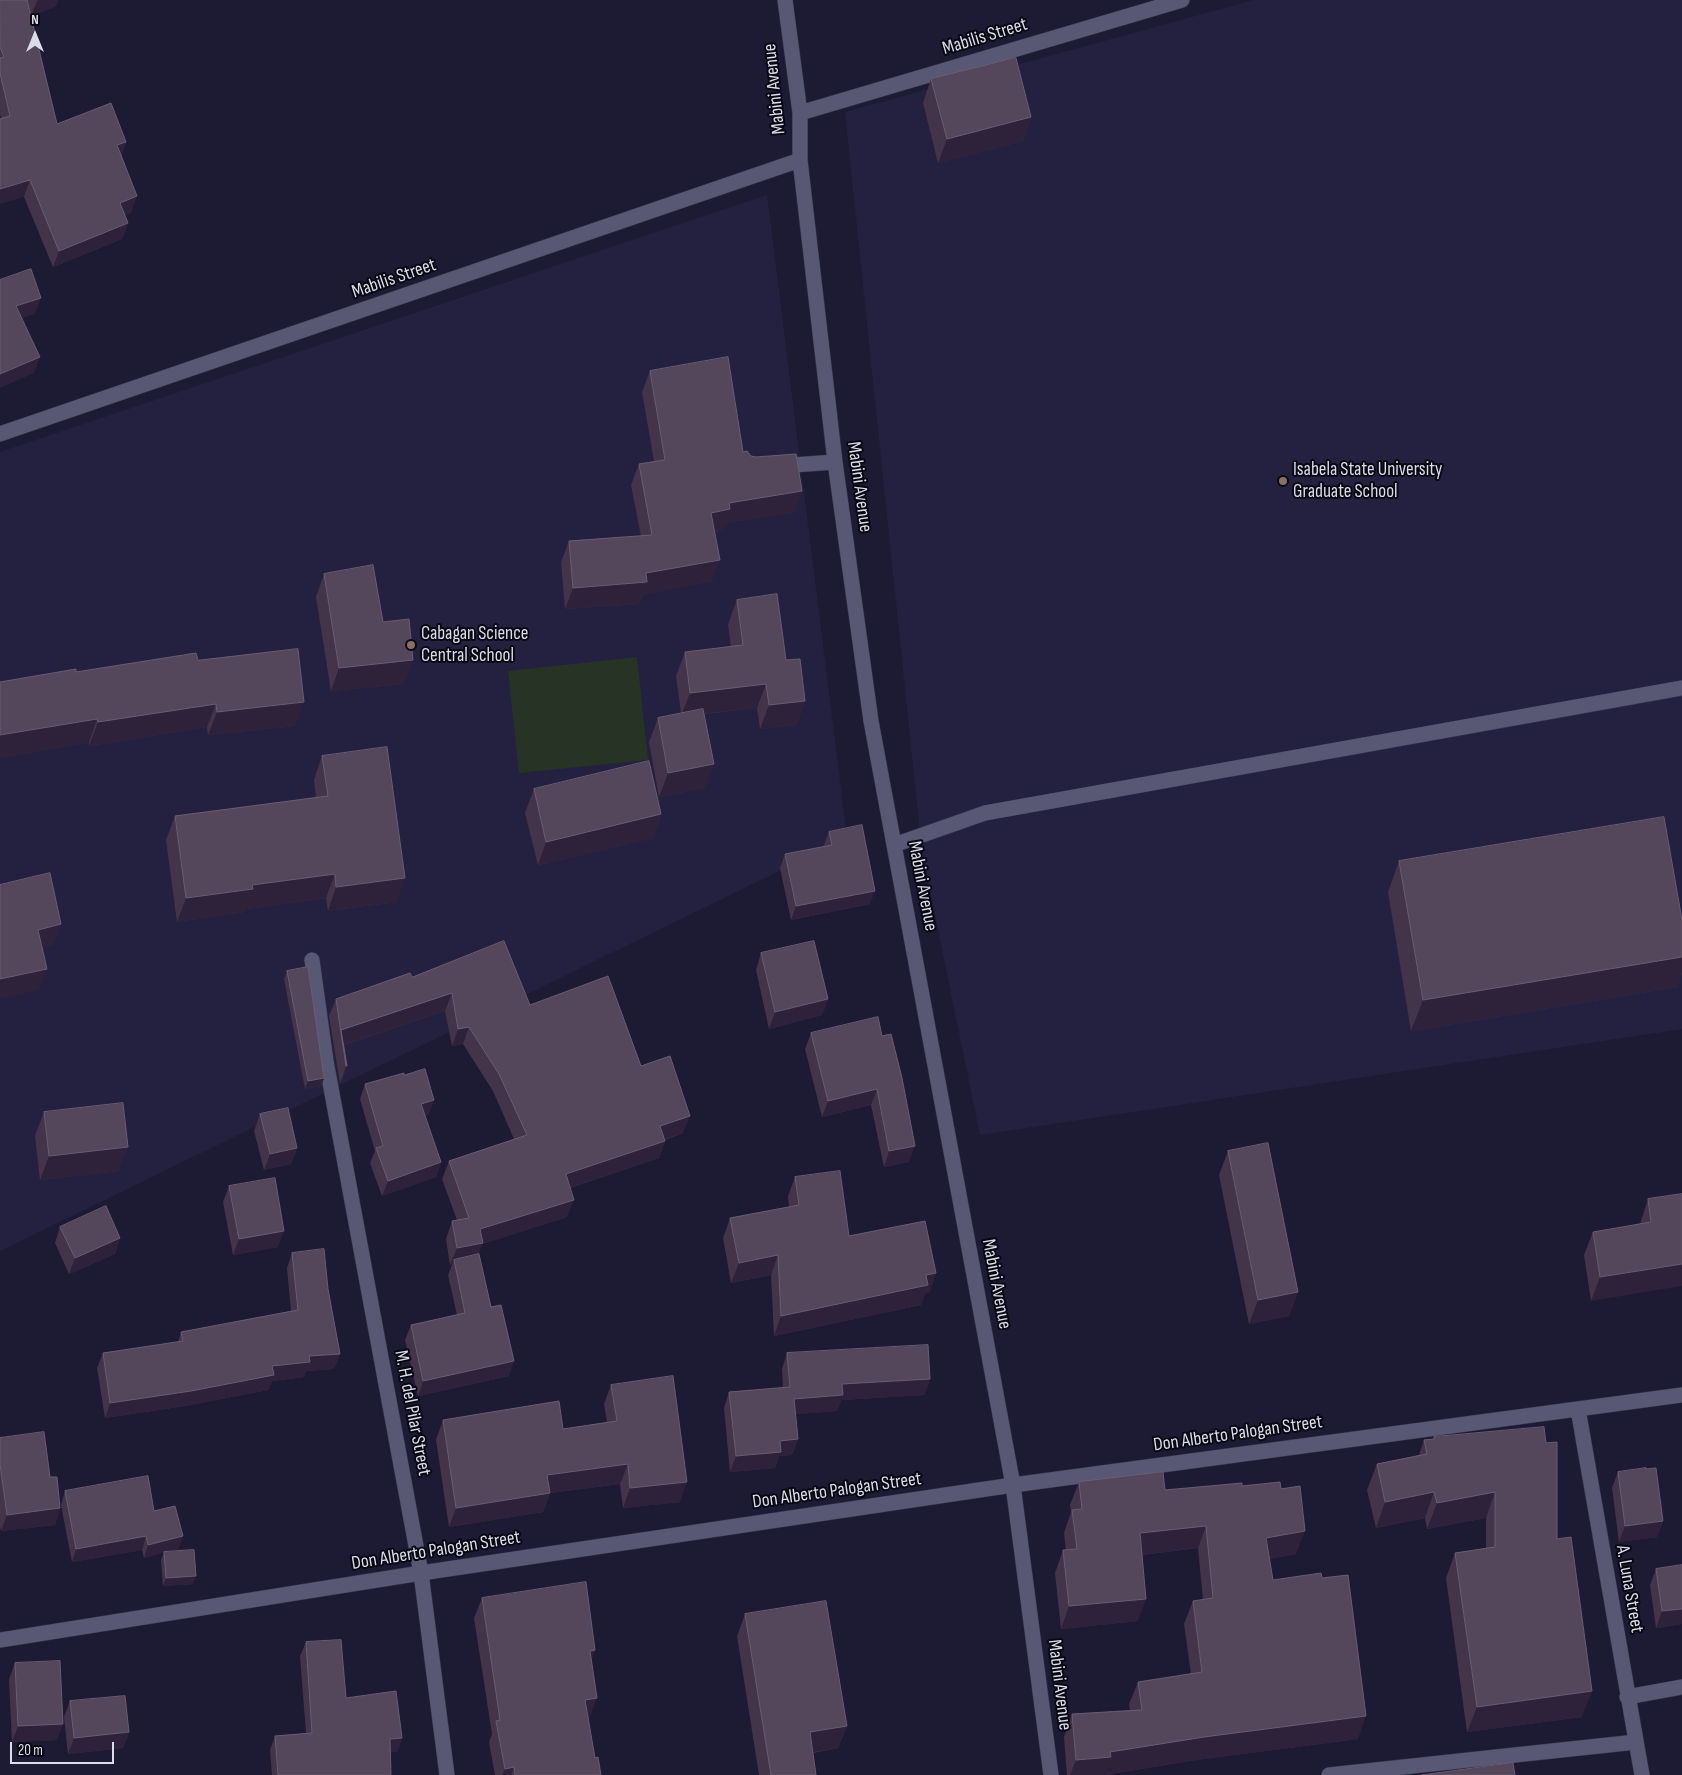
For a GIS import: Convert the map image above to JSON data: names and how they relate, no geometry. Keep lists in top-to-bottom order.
{
  "streets": {
    "street": [
      "Mabilis Street",
      "Mabini Avenue",
      "M. H. del Pilar Street",
      "Don Alberto Palogan Street",
      "A. Luna Street"
    ]
  },
  "crossings": [
    ["Mabilis Street", "Mabini Avenue"],
    ["Mabini Avenue", "Don Alberto Palogan Street"],
    ["M. H. del Pilar Street", "Don Alberto Palogan Street"],
    ["Don Alberto Palogan Street", "A. Luna Street"]
  ],
  "places": ["Isabela State University Graduate School", "Cabagan Science Central School"],
  "scale_bar": "20 m",
  "north": "top"
}
